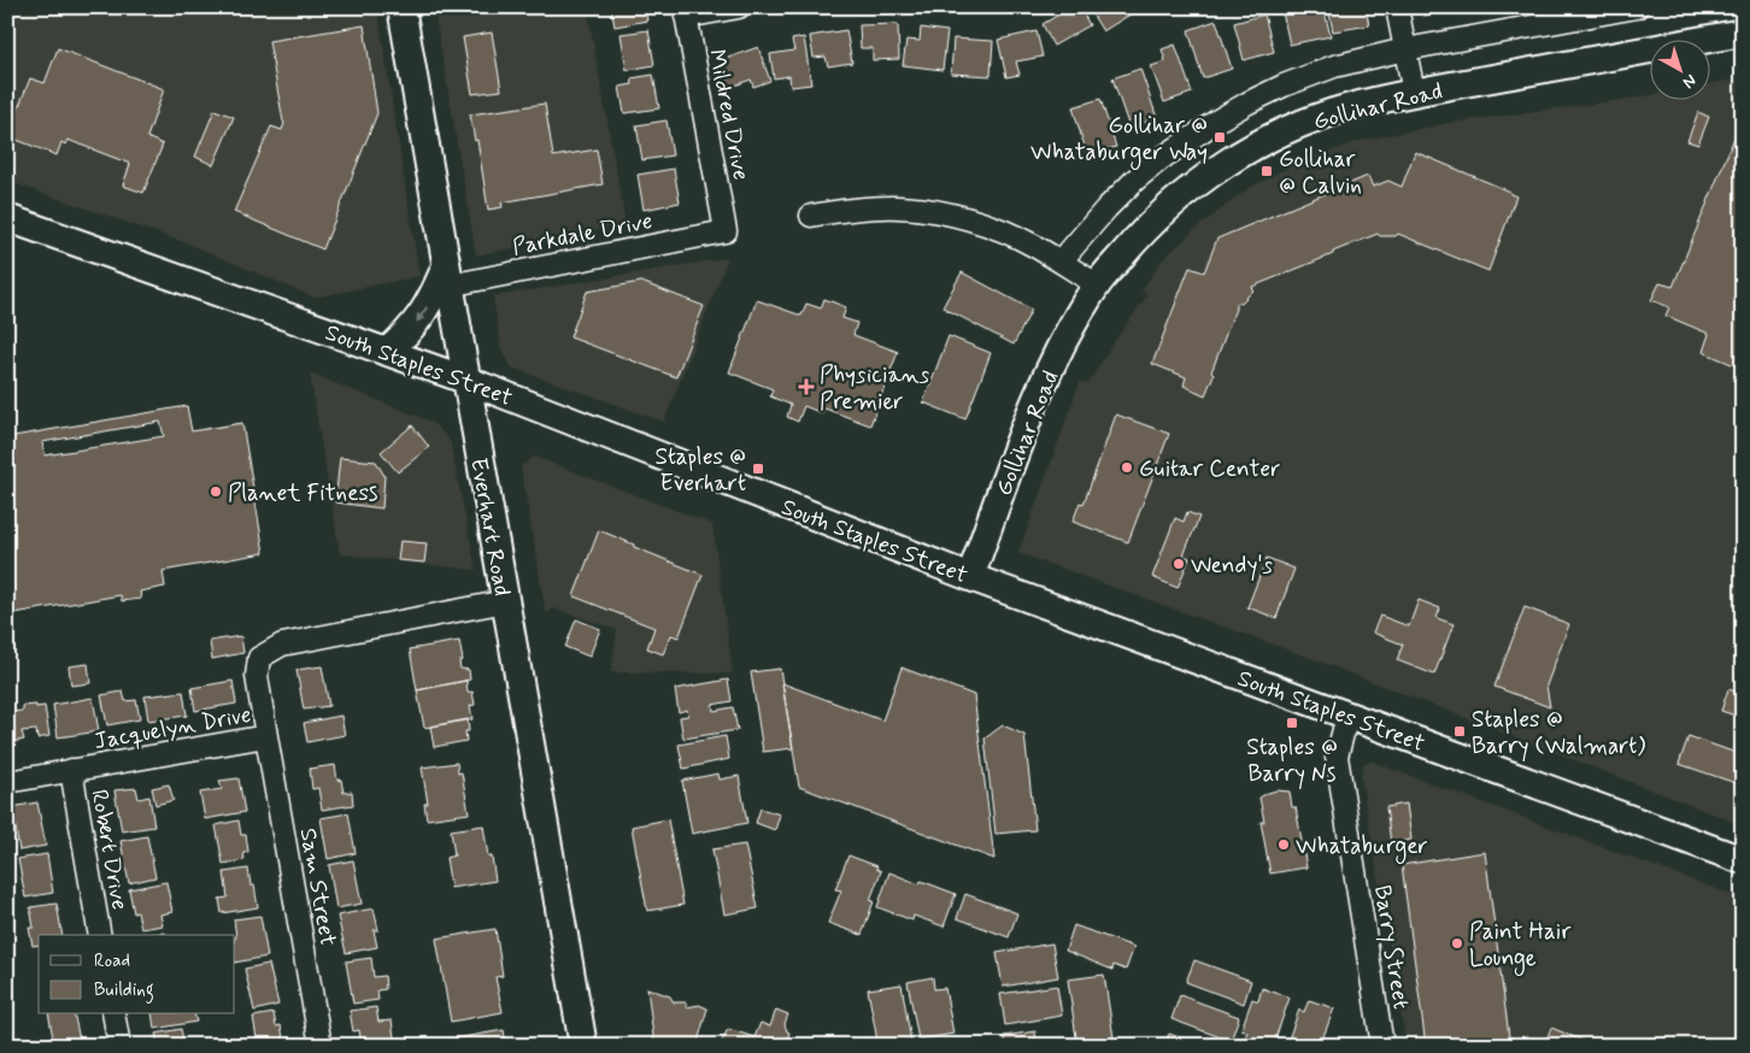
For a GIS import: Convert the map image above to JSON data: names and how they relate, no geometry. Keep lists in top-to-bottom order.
{
  "streets": {
    "main road": ["Gollihar Road", "South Staples Street", "Everhart Road"],
    "street": [
      "Mildred Drive",
      "Parkdale Drive",
      "Jacquelyn Drive",
      "Robert Drive",
      "Sam Street",
      "Barry Street"
    ]
  },
  "crossings": [
    ["Gollihar Road", "South Staples Street"],
    ["Mildred Drive", "Parkdale Drive"],
    ["Parkdale Drive", "Everhart Road"],
    ["South Staples Street", "Everhart Road"],
    ["South Staples Street", "Barry Street"],
    ["Everhart Road", "Jacquelyn Drive"],
    ["Jacquelyn Drive", "Robert Drive"],
    ["Jacquelyn Drive", "Sam Street"]
  ],
  "places": {
    "transit": [
      "Gollihar @ Whataburger Way",
      "Gollihar @ Calvin",
      "Staples @ Everhart",
      "Staples @ Barry Ns",
      "Staples @ Barry (Walmart)"
    ],
    "health": ["Physicians Premier"],
    "other": [
      "Guitar Center",
      "Planet Fitness",
      "Wendy's",
      "Whataburger",
      "Paint Hair Lounge"
    ]
  },
  "legend": ["Road", "Building"],
  "north": "bottom right"
}
